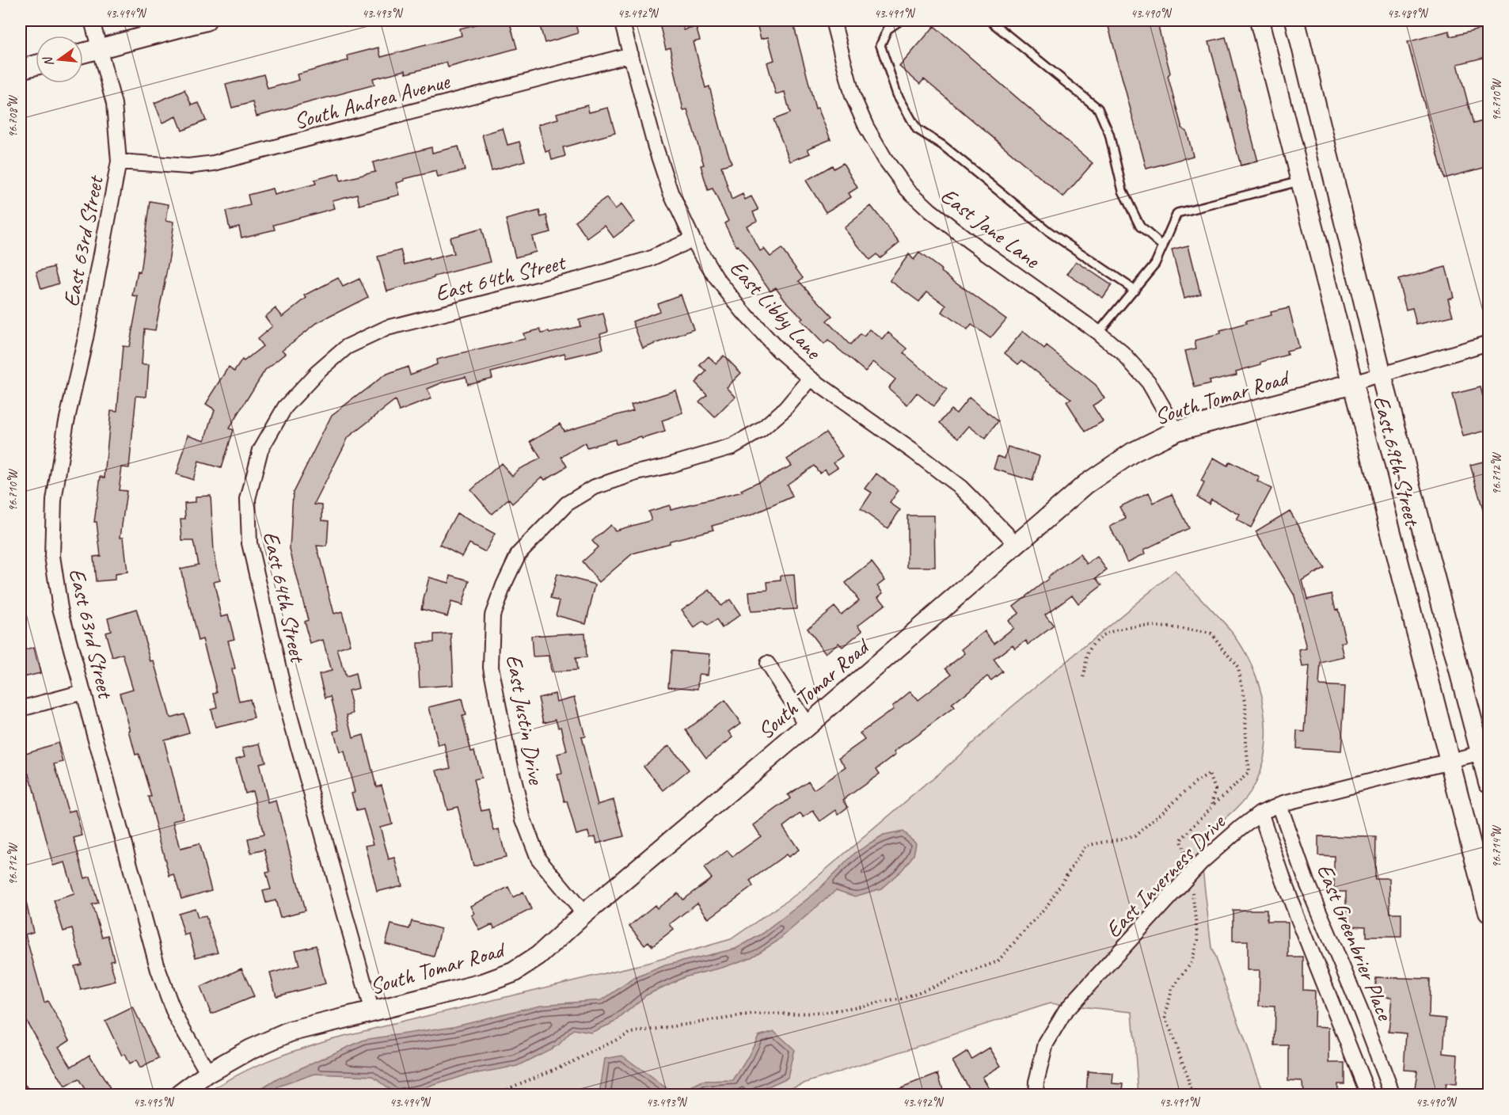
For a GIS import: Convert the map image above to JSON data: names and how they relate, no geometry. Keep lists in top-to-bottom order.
{
  "streets": {
    "main road": ["South Tomar Road", "East 69th Street"],
    "street": [
      "South Andrea Avenue",
      "East Jane Lane",
      "East 63rd Street",
      "East 64th Street",
      "East Libby Lane",
      "East Justin Drive",
      "East Inverness Drive",
      "East Greenbrier Place"
    ]
  },
  "crossings": [
    ["South Andrea Avenue", "East 63rd Street"],
    ["South Andrea Avenue", "East Libby Lane"],
    ["East Jane Lane", "South Tomar Road"],
    ["East 63rd Street", "South Tomar Road"],
    ["East 64th Street", "East Libby Lane"],
    ["East 64th Street", "South Tomar Road"],
    ["East Libby Lane", "South Tomar Road"],
    ["East Libby Lane", "East Justin Drive"],
    ["South Tomar Road", "East 69th Street"],
    ["South Tomar Road", "East Justin Drive"],
    ["East 69th Street", "East Inverness Drive"],
    ["East Inverness Drive", "East Greenbrier Place"]
  ],
  "north": "left",
  "coordinates": [
    "43.494°N",
    "43.493°N",
    "43.492°N",
    "43.491°N",
    "43.490°N",
    "43.489°N",
    "96.710°W",
    "96.708°W",
    "96.712°W",
    "96.714°W",
    "43.495°N"
  ]
}
